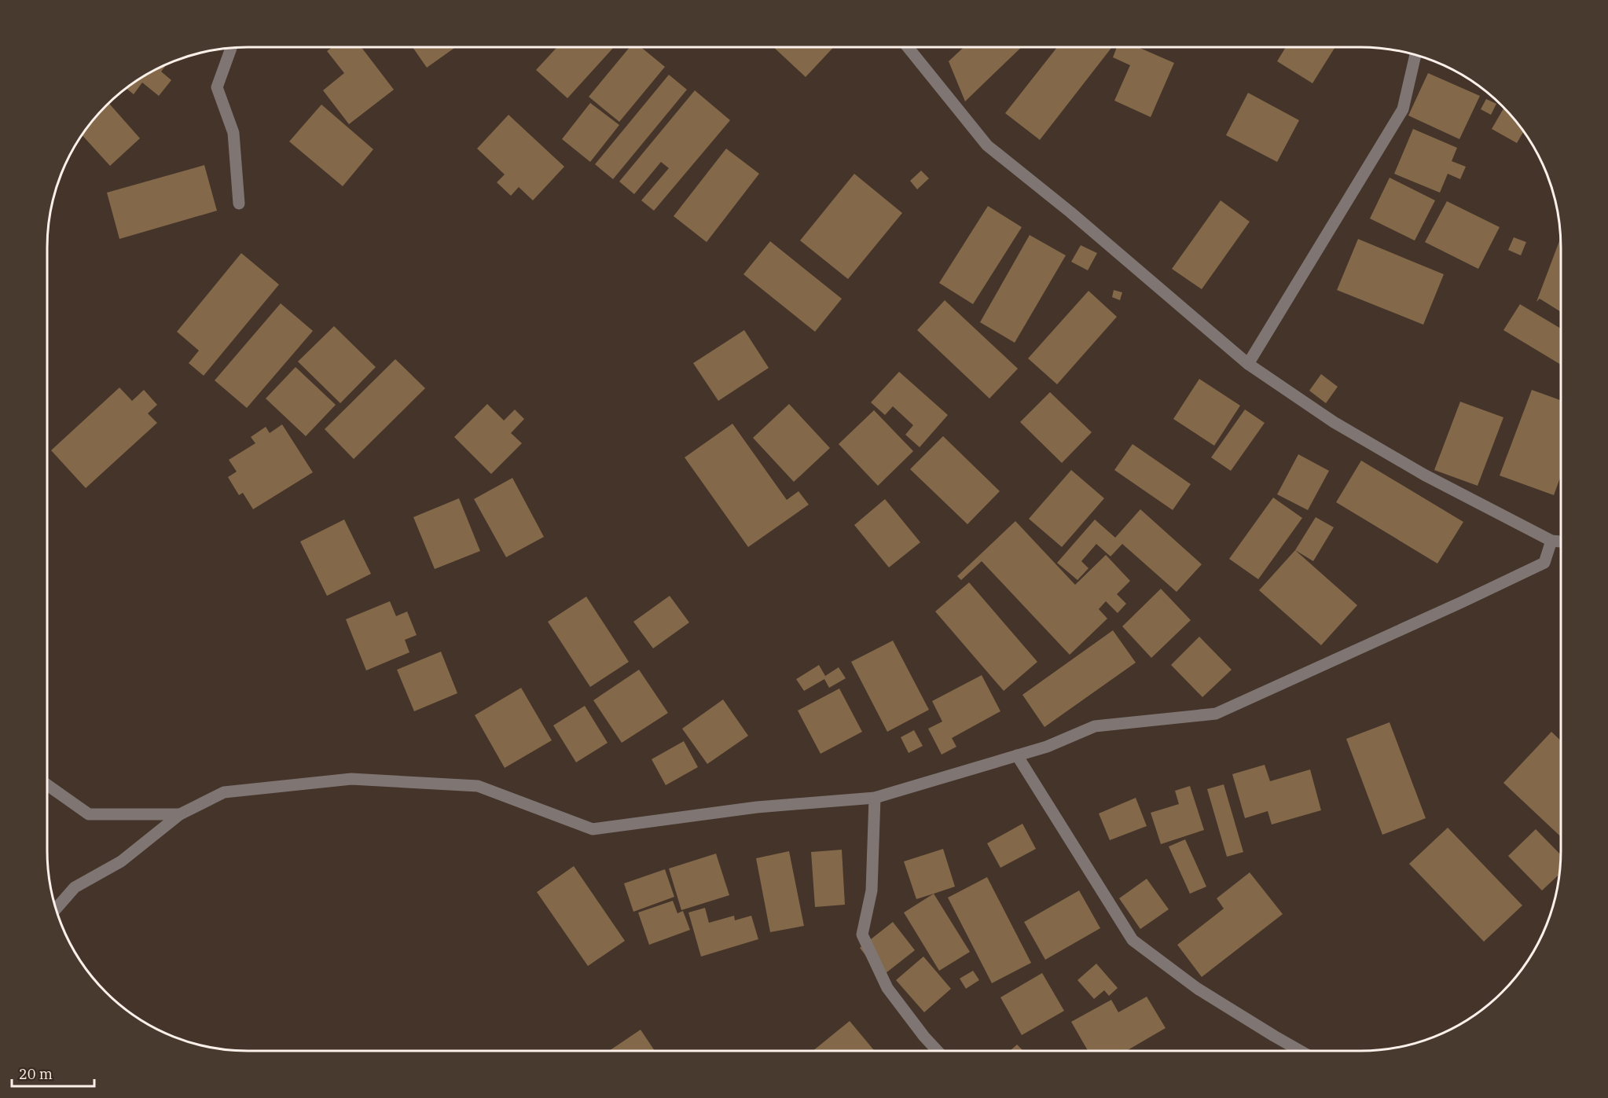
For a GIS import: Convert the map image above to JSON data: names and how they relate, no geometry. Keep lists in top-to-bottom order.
{
  "scale_bar": "20 m"
}
